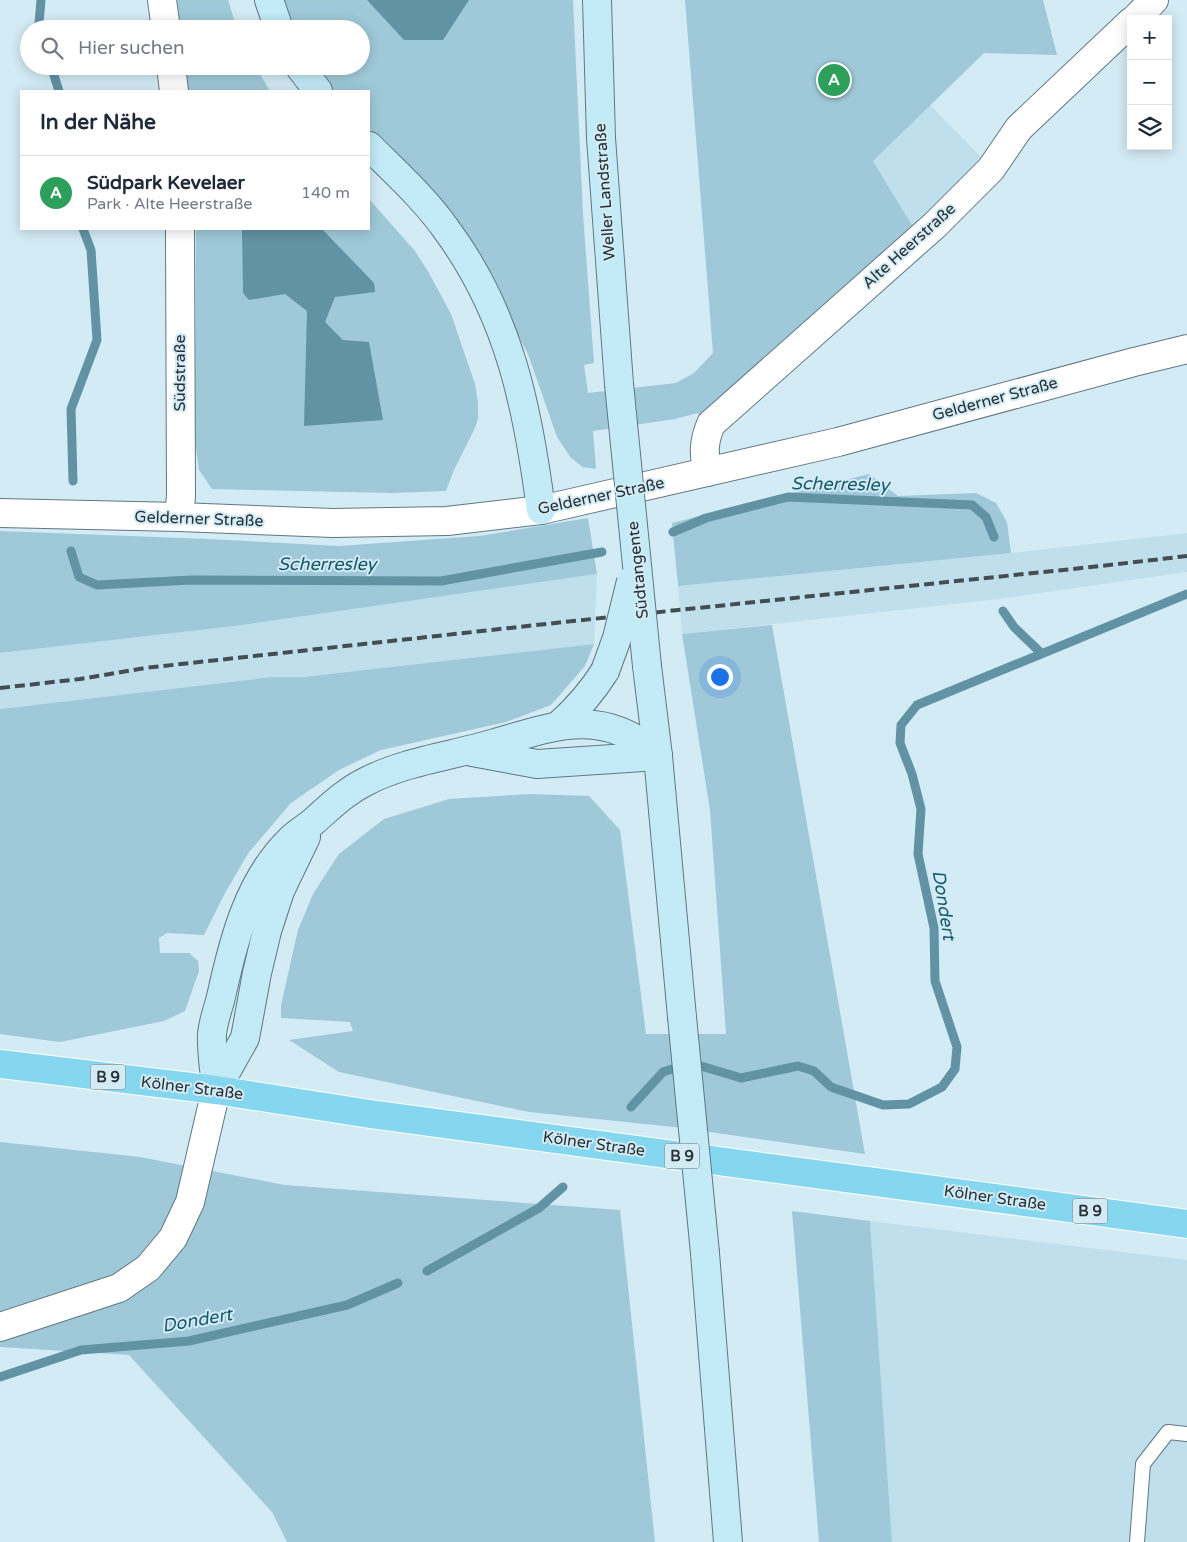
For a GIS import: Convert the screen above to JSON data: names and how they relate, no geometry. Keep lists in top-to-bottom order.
{
  "streets": {
    "main road": [
      "Weller Landstraße",
      "Südtangente",
      "B 9",
      "Kölner Straße"
    ],
    "street": ["Alte Heerstraße", "Südstraße", "Gelderner Straße"]
  },
  "crossings": [
    ["Weller Landstraße", "Südtangente"],
    ["Alte Heerstraße", "Gelderner Straße"],
    ["Südstraße", "Gelderner Straße"]
  ],
  "water": ["Scherresley", "Dondert"],
  "page": {
    "map_buttons": ["+", "−"],
    "search": "Hier suchen",
    "pins": "A",
    "heading": "In der Nähe",
    "list": [
      {
        "mark": "A",
        "name": "Südpark Kevelaer",
        "note": "Park · Alte Heerstraße",
        "value": "140 m"
      }
    ]
  }
}
